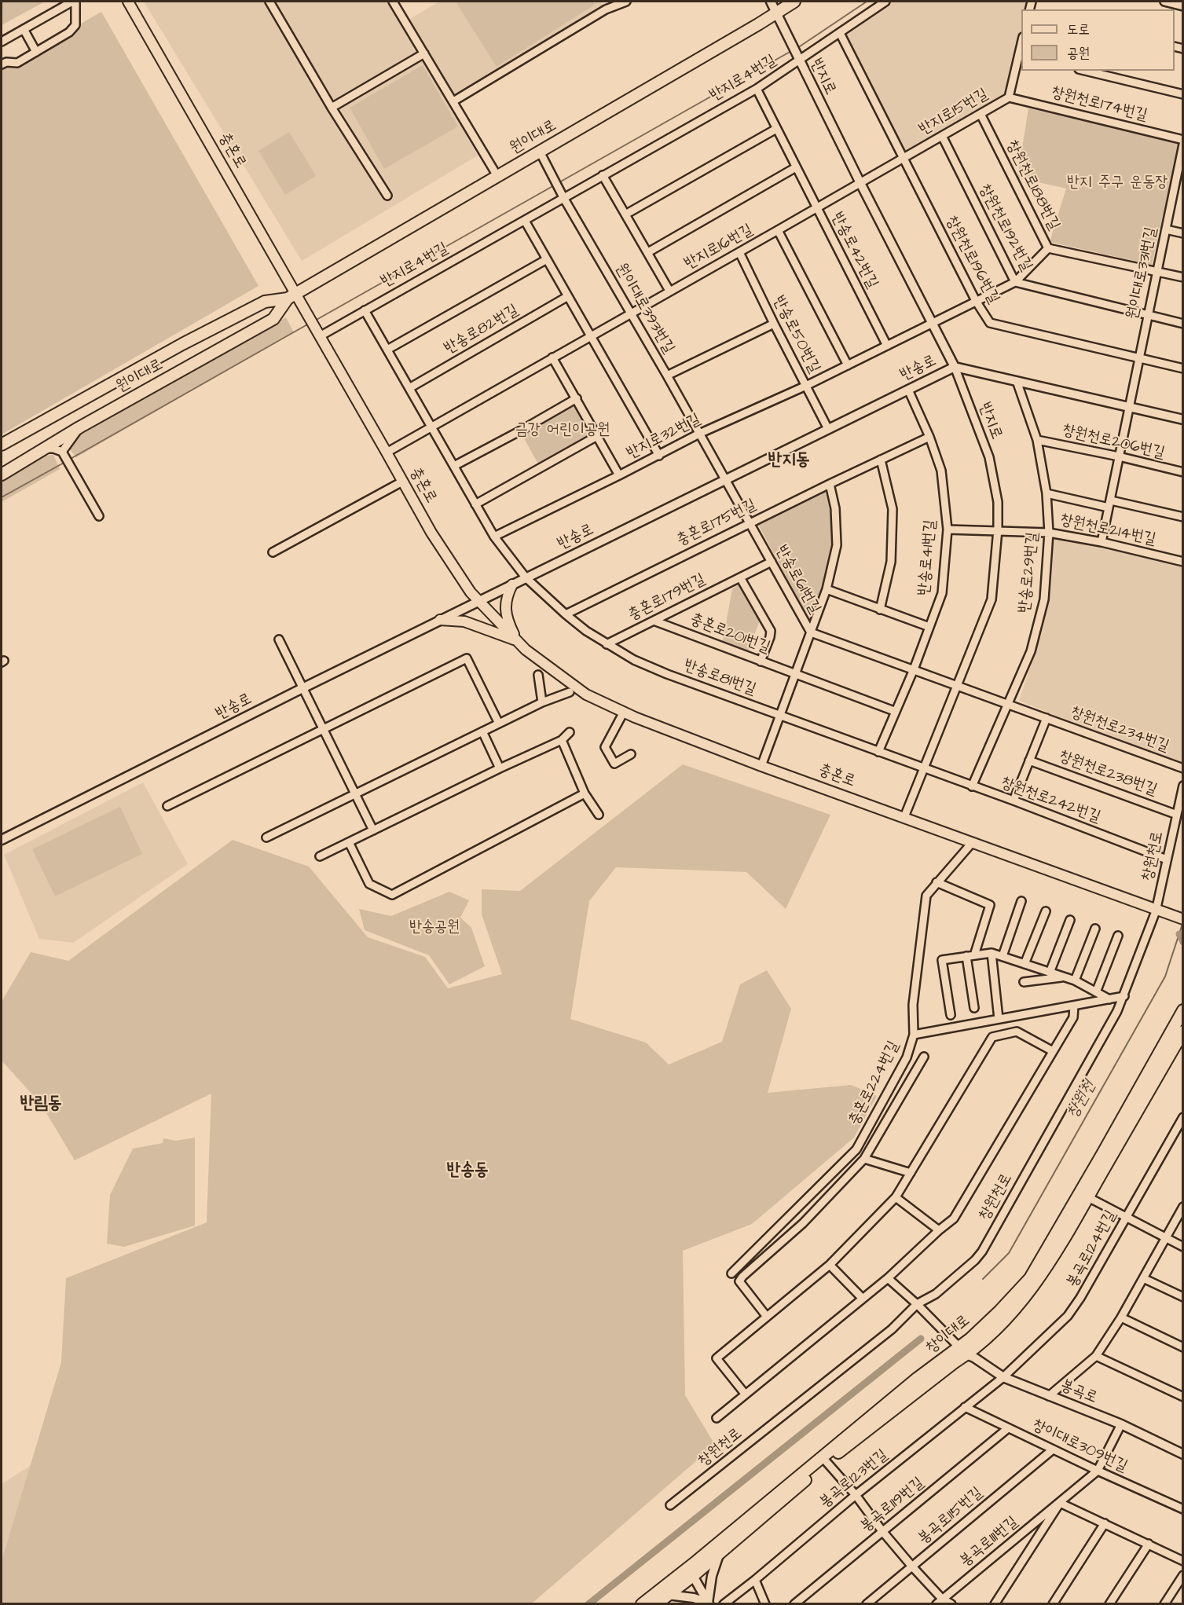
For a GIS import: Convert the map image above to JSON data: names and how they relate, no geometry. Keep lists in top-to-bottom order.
{
  "streets": {
    "main road": ["원이대로", "충혼로", "창이대로"],
    "street": [
      "반지로",
      "반지로4번길",
      "창원천로174번길",
      "반지로15번길",
      "창원천로188번길",
      "창원천로192번길",
      "반지로16번길",
      "반송로42번길",
      "창원천로196번길",
      "원이대로331번길",
      "원이대로393번길",
      "반송로82번길",
      "반송로50번길",
      "반송로",
      "반지로32번길",
      "창원천로206번길",
      "충혼로175번길",
      "창원천로214번길",
      "반송로41번길",
      "반송로29번길",
      "반송로61번길",
      "충혼로179번길",
      "충혼로201번길",
      "반송로81번길",
      "창원천로234번길",
      "창원천로238번길",
      "창원천로242번길",
      "창원천로",
      "충혼로224번길",
      "봉곡로124번길",
      "봉곡로",
      "창이대로309번길",
      "봉곡로123번길",
      "봉곡로119번길",
      "봉곡로115번길",
      "봉곡로111번길"
    ]
  },
  "crossings": [
    ["반지로", "반지로4번길"],
    ["반지로", "반지로15번길"],
    ["반지로", "원이대로"],
    ["반지로", "충혼로"],
    ["반지로", "반지로16번길"],
    ["반지로", "반송로"],
    ["반지로", "반지로32번길"],
    ["반지로", "창원천로214번길"],
    ["반지로", "반송로61번길"],
    ["반지로", "반송로81번길"],
    ["반지로", "창원천로234번길"],
    ["반지로", "창원천로242번길"],
    ["반지로4번길", "충혼로"],
    ["반지로4번길", "반송로42번길"],
    ["반지로4번길", "창원천로196번길"],
    ["반지로4번길", "원이대로393번길"],
    ["창원천로174번길", "반지로15번길"],
    ["반지로15번길", "창원천로188번길"],
    ["반지로15번길", "창원천로192번길"],
    ["반지로15번길", "반지로16번길"],
    ["반지로15번길", "창원천로196번길"],
    ["원이대로", "충혼로"],
    ["원이대로", "원이대로393번길"],
    ["충혼로", "반지로16번길"],
    ["충혼로", "반송로"],
    ["충혼로", "창원천로"],
    ["충혼로", "충혼로224번길"],
    ["창원천로188번길", "원이대로331번길"],
    ["창원천로192번길", "원이대로331번길"],
    ["창원천로192번길", "반지로32번길"],
    ["반지로16번길", "반송로42번길"],
    ["반지로16번길", "원이대로393번길"],
    ["반지로16번길", "반송로50번길"],
    ["반송로42번길", "반지로32번길"],
    ["창원천로196번길", "원이대로331번길"],
    ["창원천로196번길", "반지로32번길"],
    ["원이대로331번길", "반송로"],
    ["원이대로331번길", "창원천로206번길"],
    ["원이대로331번길", "창원천로214번길"],
    ["원이대로393번길", "반송로"],
    ["원이대로393번길", "반지로32번길"],
    ["원이대로393번길", "반송로61번길"],
    ["반송로50번길", "반송로"],
    ["반송로50번길", "반지로32번길"],
    ["반송로", "반송로41번길"],
    ["반송로", "반송로29번길"],
    ["반송로", "반송로61번길"],
    ["반송로", "반송로81번길"],
    ["창원천로206번길", "반송로29번길"],
    ["충혼로175번길", "반송로41번길"],
    ["충혼로175번길", "반송로61번길"],
    ["충혼로175번길", "반송로81번길"],
    ["창원천로214번길", "반송로41번길"],
    ["창원천로214번길", "반송로29번길"],
    ["반송로41번길", "반송로61번길"],
    ["반송로41번길", "충혼로201번길"],
    ["반송로41번길", "반송로81번길"],
    ["반송로29번길", "창원천로234번길"],
    ["반송로29번길", "창원천로242번길"],
    ["반송로61번길", "충혼로179번길"],
    ["반송로61번길", "창원천로234번길"],
    ["충혼로179번길", "충혼로201번길"],
    ["충혼로179번길", "반송로81번길"],
    ["반송로81번길", "창원천로242번길"],
    ["창원천로234번길", "창원천로238번길"],
    ["창원천로234번길", "창원천로242번길"],
    ["창원천로238번길", "창원천로"],
    ["창원천로242번길", "창원천로"],
    ["봉곡로124번길", "봉곡로"],
    ["봉곡로124번길", "봉곡로123번길"],
    ["창이대로", "봉곡로"],
    ["봉곡로", "봉곡로123번길"],
    ["봉곡로", "봉곡로111번길"],
    ["창이대로309번길", "봉곡로123번길"],
    ["창이대로309번길", "봉곡로119번길"],
    ["창이대로309번길", "봉곡로115번길"],
    ["창이대로309번길", "봉곡로111번길"]
  ],
  "districts": ["반지동", "반림동", "반송동"],
  "water": ["창원천"],
  "parks": ["반지 주구 운동장", "금강 어린이공원", "반송공원"],
  "legend": ["도로", "공원"]
}
